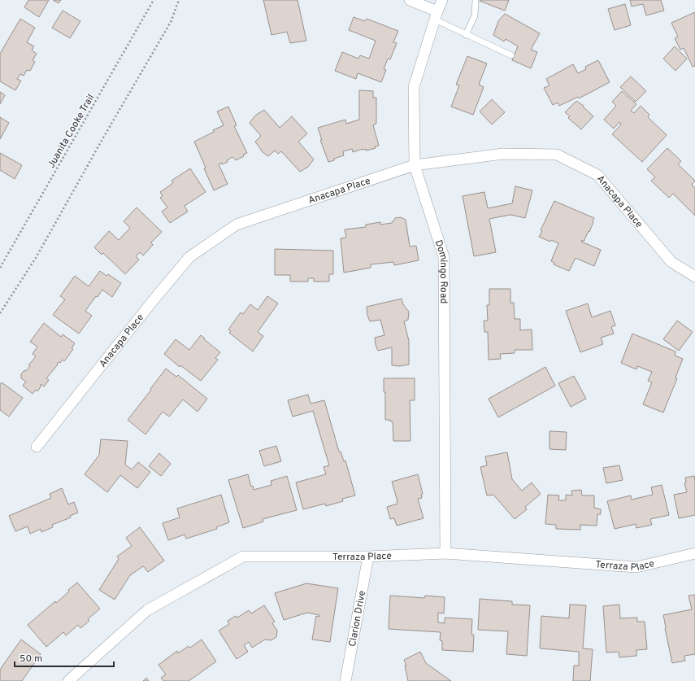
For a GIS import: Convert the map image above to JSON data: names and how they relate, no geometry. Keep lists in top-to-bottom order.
{
  "streets": {
    "street": [
      "Anacapa Place",
      "Domingo Road",
      "Terraza Place",
      "Clarion Drive"
    ],
    "path": ["Juanita Cooke Trail"]
  },
  "crossings": [
    ["Anacapa Place", "Domingo Road"],
    ["Domingo Road", "Terraza Place"],
    ["Terraza Place", "Clarion Drive"]
  ],
  "scale_bar": "50 m"
}
